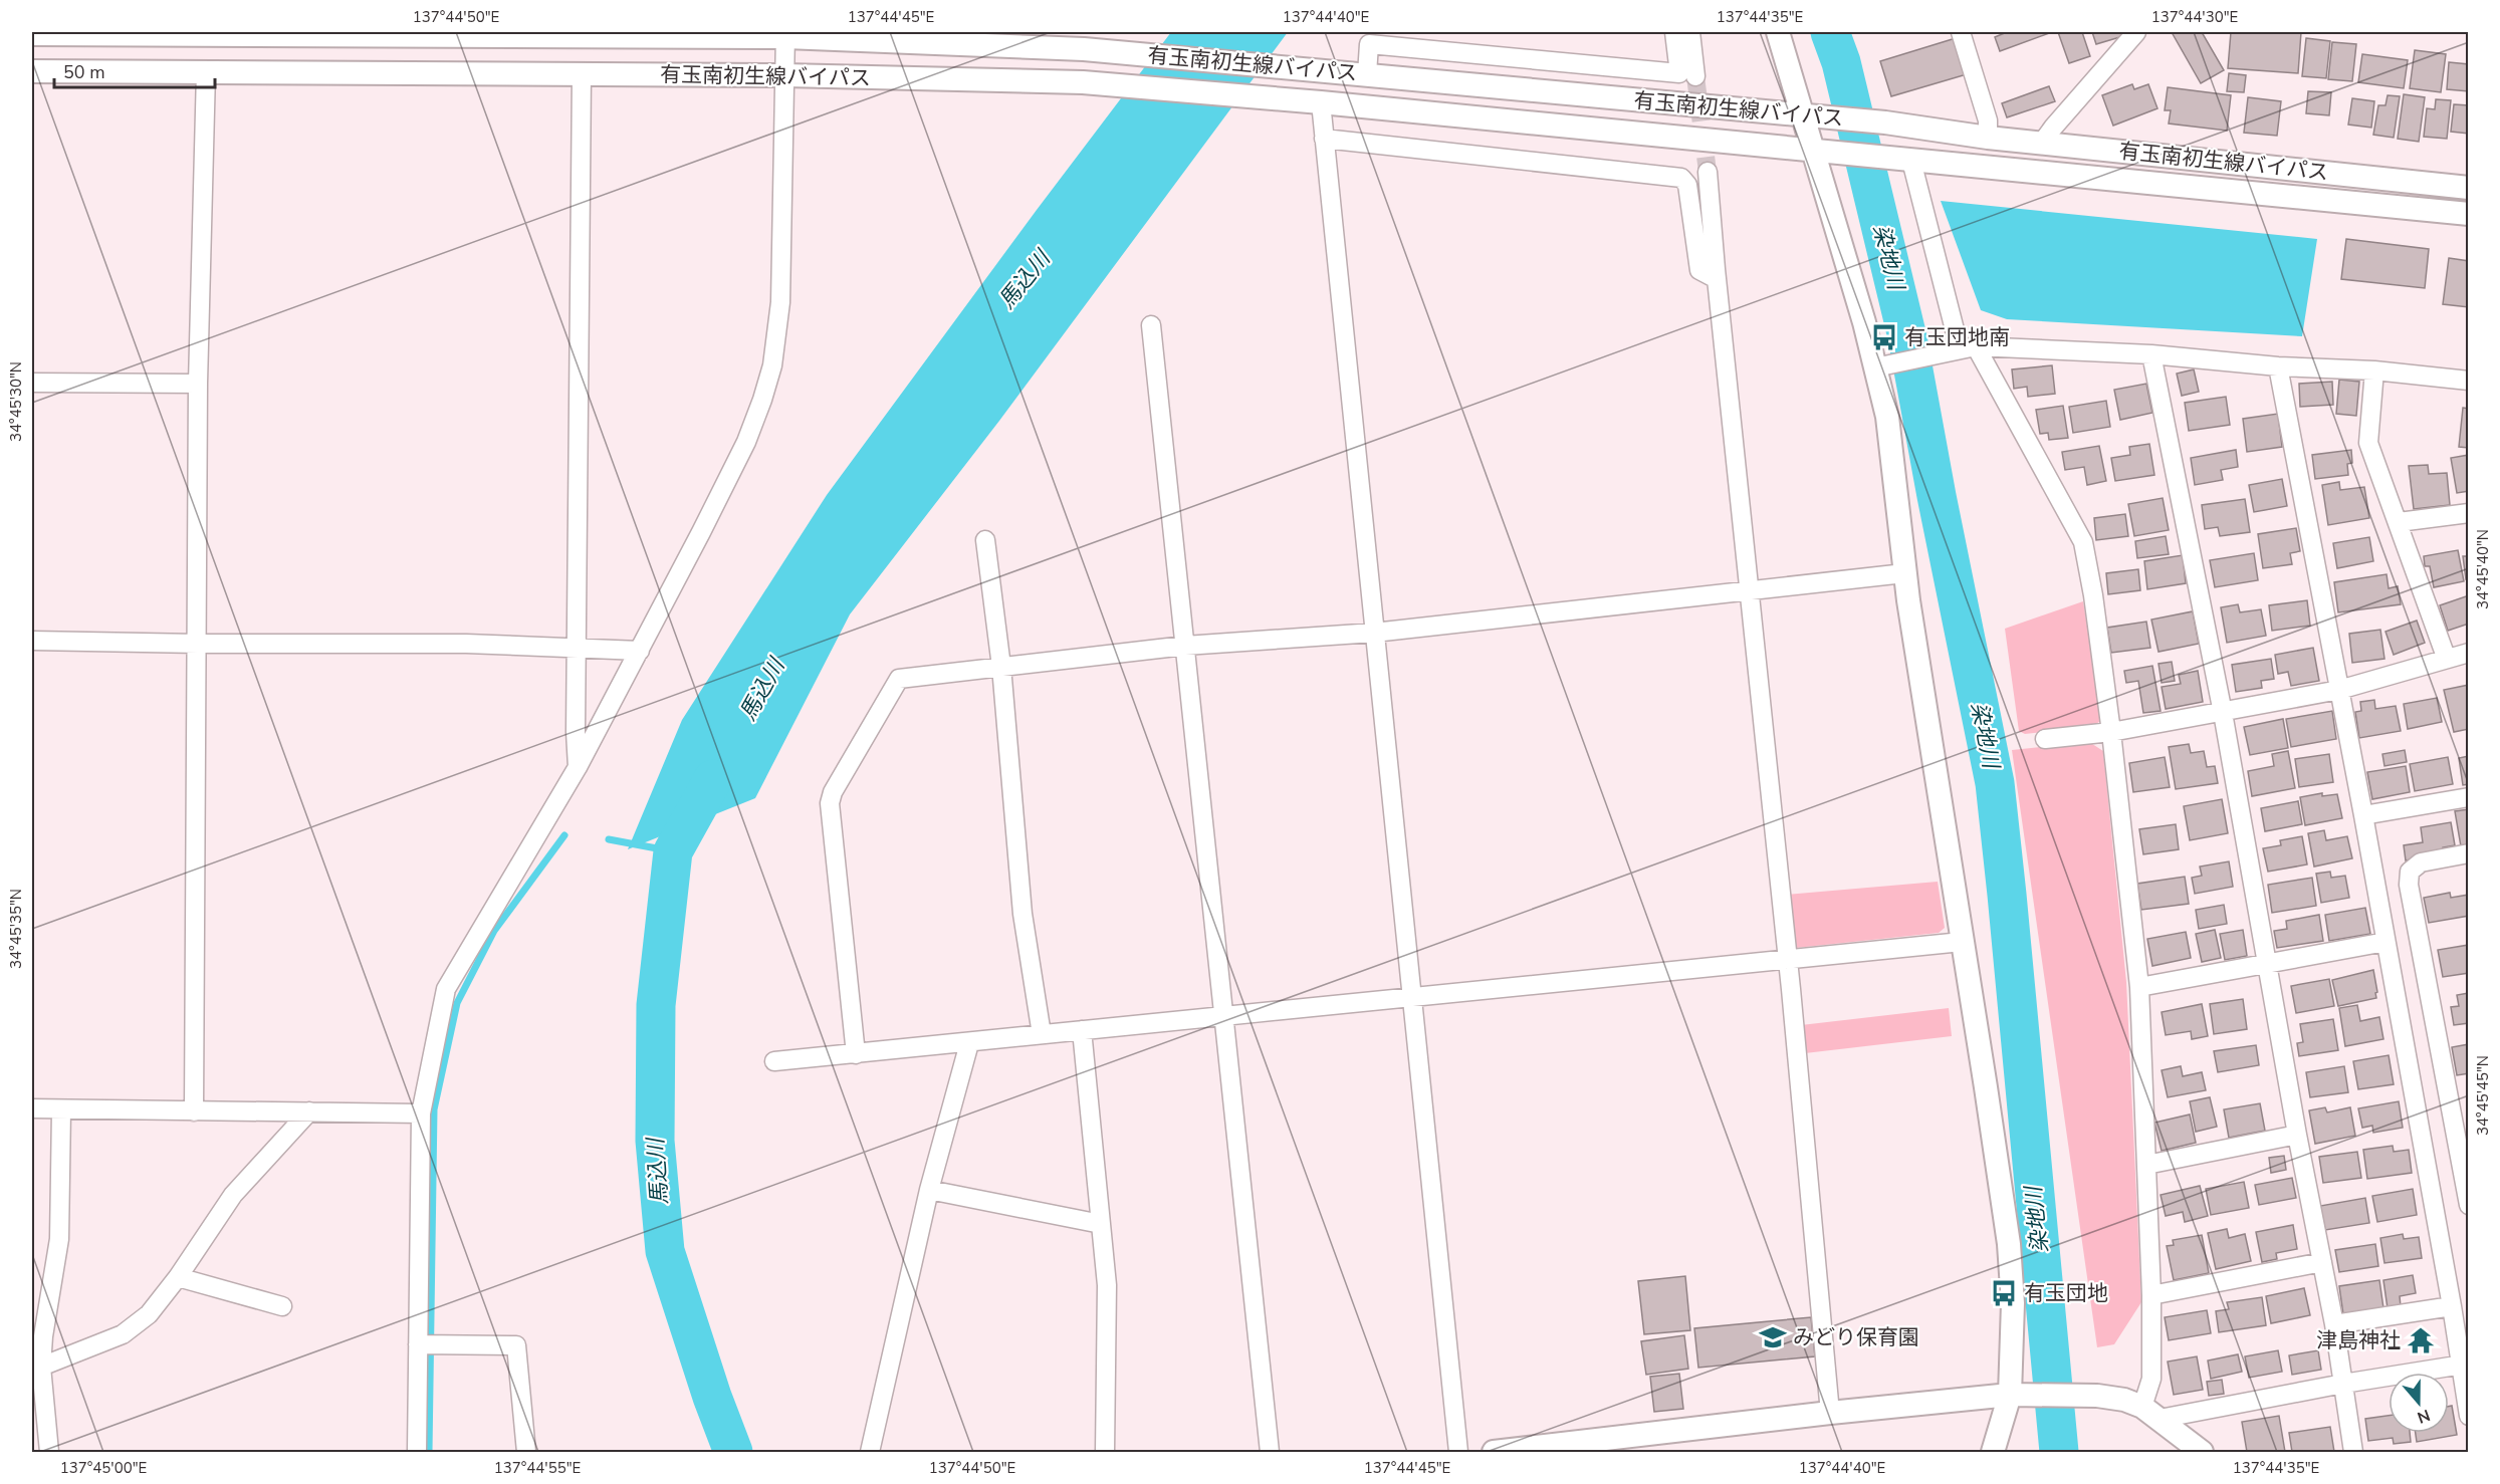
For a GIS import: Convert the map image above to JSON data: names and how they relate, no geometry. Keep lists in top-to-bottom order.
{
  "streets": {
    "street": ["有玉南初生線バイパス"]
  },
  "water": ["染地川", "馬込川"],
  "places": {
    "bus stop": ["有玉団地南", "有玉団地"],
    "school or university": ["みどり保育園"],
    "temple": ["津島神社"]
  },
  "scale_bar": "50 m",
  "north": "bottom",
  "coordinates": [
    "137°44'50\"E",
    "137°44'45\"E",
    "137°44'40\"E",
    "137°44'35\"E",
    "137°44'30\"E",
    "34°45'30\"N",
    "34°45'40\"N",
    "34°45'35\"N",
    "34°45'45\"N",
    "137°45'00\"E",
    "137°44'55\"E"
  ]
}
